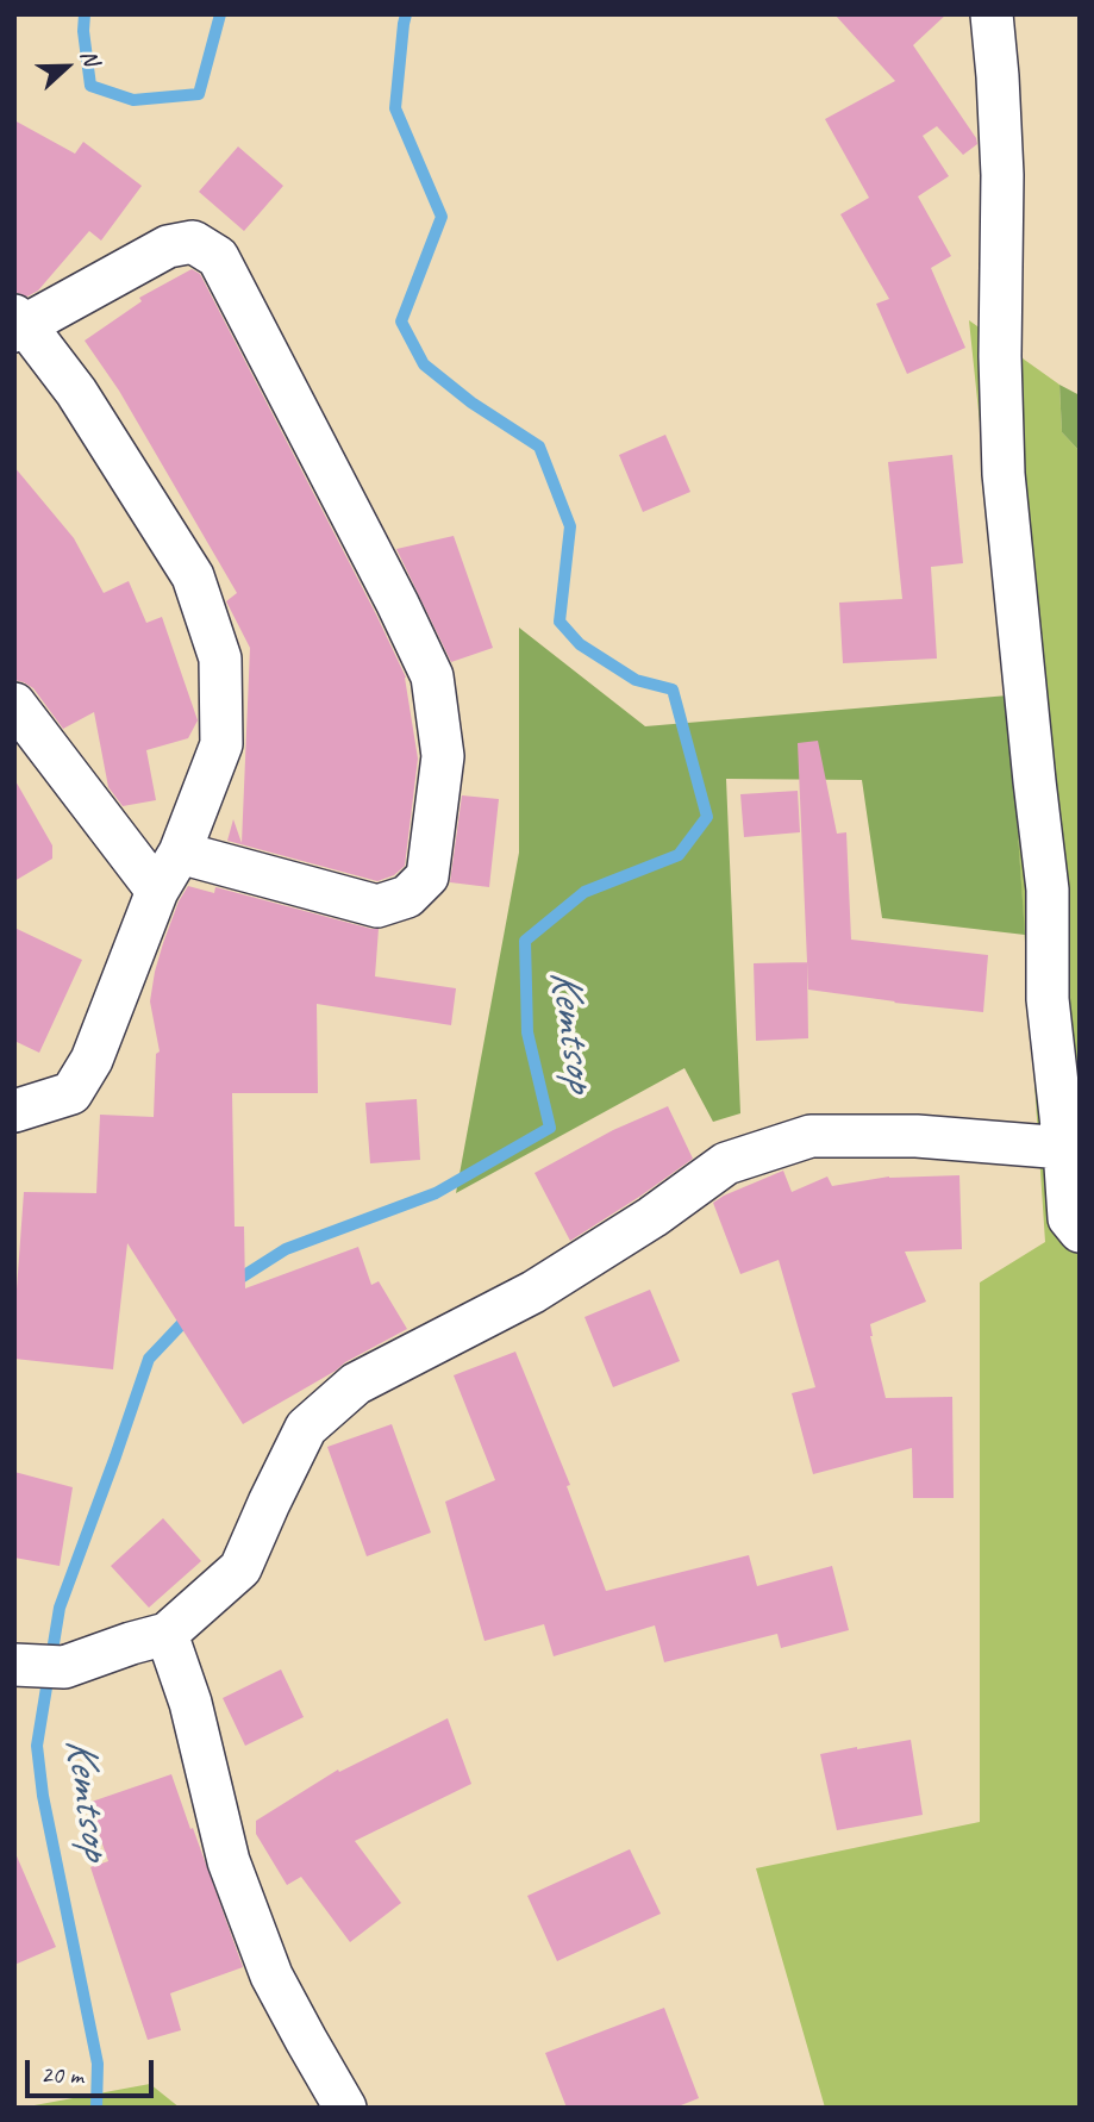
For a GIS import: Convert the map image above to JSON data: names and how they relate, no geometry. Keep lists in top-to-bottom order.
{
  "water": ["Kemtsop"],
  "scale_bar": "20 m",
  "north": "right"
}
